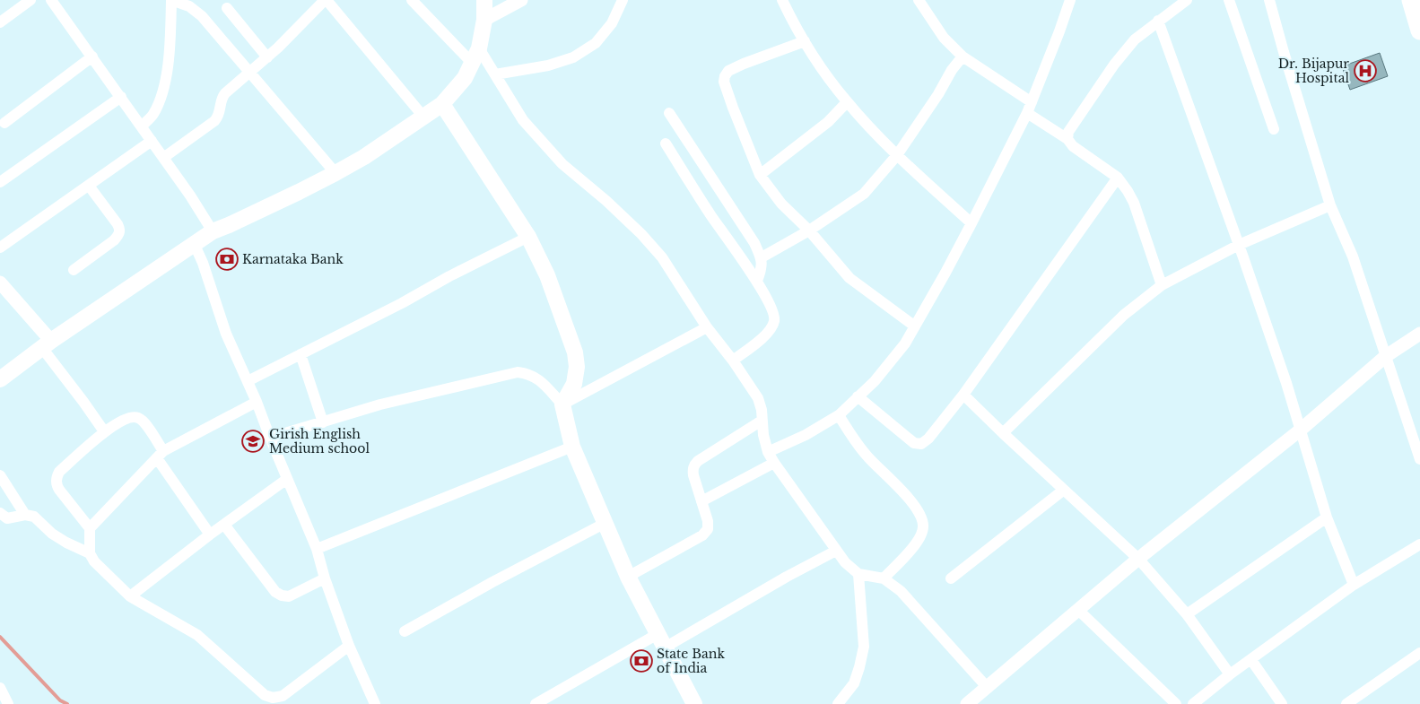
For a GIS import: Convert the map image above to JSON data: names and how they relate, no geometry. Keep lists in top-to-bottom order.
{
  "places": {
    "hospital": ["Dr. Bijapur Hospital"],
    "bank": ["Karnataka Bank", "State Bank of India"],
    "school or university": ["Girish English Medium school"]
  }
}
